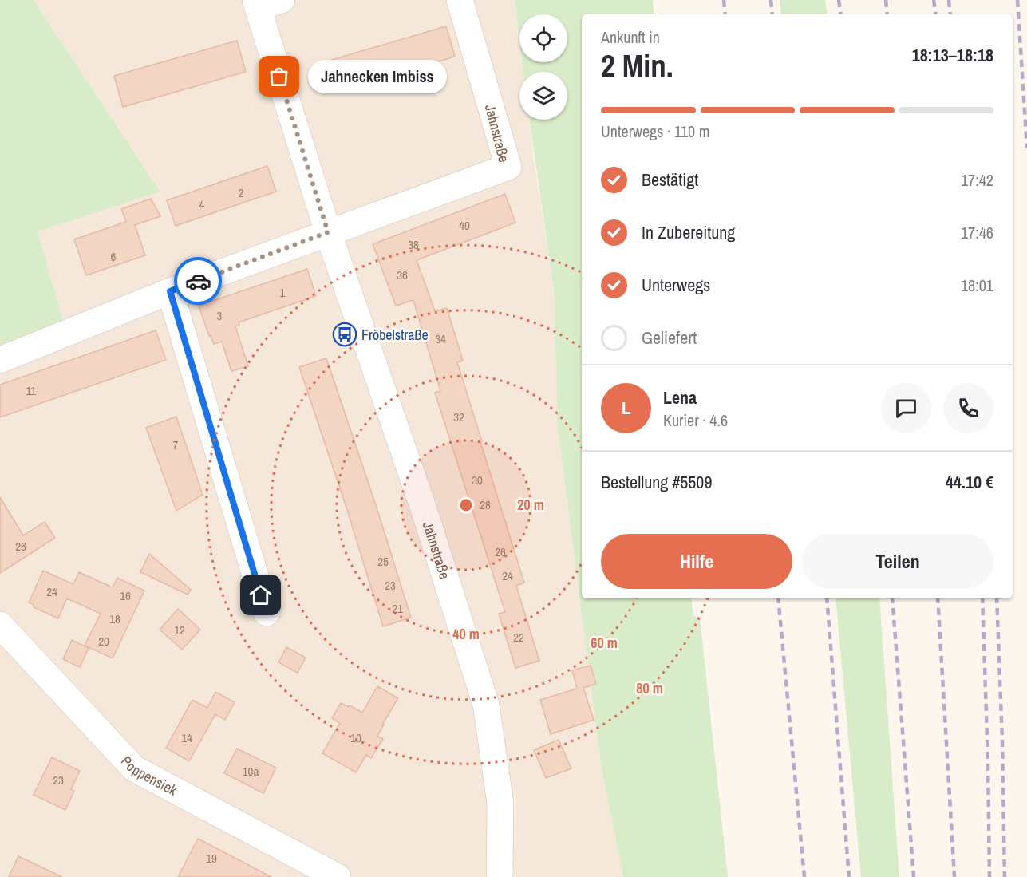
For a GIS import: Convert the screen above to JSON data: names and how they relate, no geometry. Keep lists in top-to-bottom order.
{
  "streets": {
    "street": ["Jahnstraße", "Poppensiek"]
  },
  "places": {
    "other": ["Jahnecken Imbiss"],
    "bus stop": ["Fröbelstraße"]
  },
  "house_numbers": [
    "2",
    "4",
    "40",
    "38",
    "6",
    "36",
    "1",
    "3",
    "34",
    "11",
    "32",
    "7",
    "30",
    "28",
    "26",
    "26",
    "25",
    "24",
    "23",
    "24",
    "16",
    "21",
    "18",
    "12",
    "22",
    "20",
    "14",
    "10",
    "10a",
    "23",
    "19"
  ],
  "page": {
    "heading": ["2 Min.", "Ankunft in", "18:13–18:18"],
    "panel": [
      "Lena",
      "Kurier · 4.6",
      "Bestellung #5509",
      "44.10 €"
    ],
    "bubble": "Jahnecken Imbiss",
    "bar": "Unterwegs · 110 m",
    "list": [
      ["Bestätigt", "17:42"],
      ["In Zubereitung", "17:46"],
      ["Unterwegs", "18:01"],
      "Geliefert"
    ],
    "round": "L",
    "buttons": ["Hilfe", "Teilen"]
  },
  "rings": [
    "20 m",
    "40 m",
    "60 m",
    "80 m"
  ]
}
